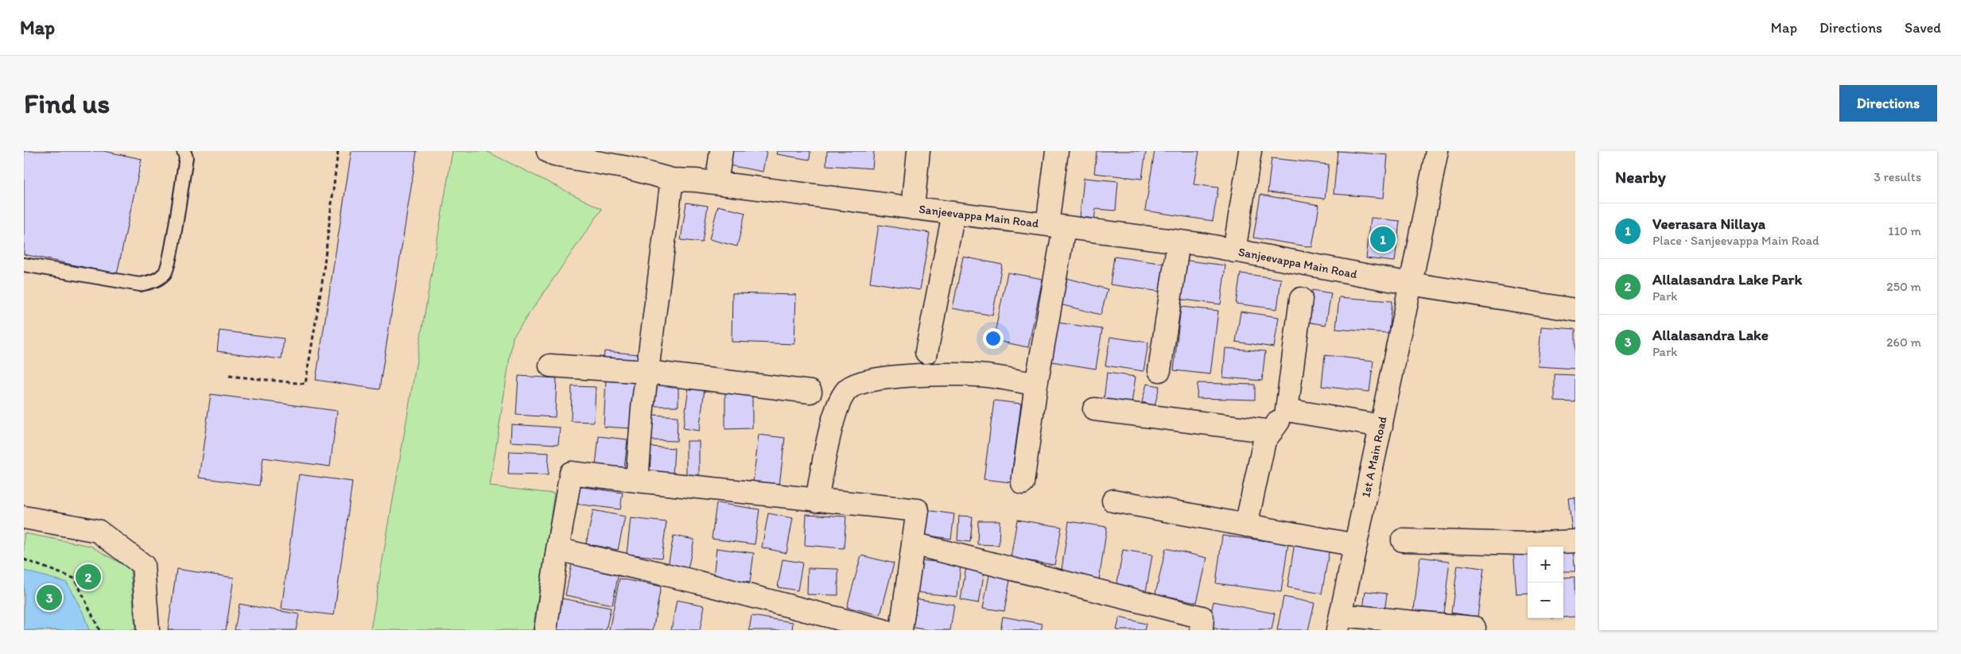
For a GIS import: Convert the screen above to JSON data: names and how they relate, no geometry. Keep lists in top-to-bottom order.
{
  "streets": {
    "street": ["Sanjeevappa Main Road", "1st A Main Road"]
  },
  "crossings": [
    ["Sanjeevappa Main Road", "1st A Main Road"]
  ],
  "page": {
    "header": "Map",
    "nav": ["Map", "Directions", "Saved"],
    "buttons": "Directions",
    "title": "Find us",
    "heading": ["Nearby", "3 results"],
    "list": [
      {
        "mark": "1",
        "name": "Veerasara Nillaya",
        "note": "Place · Sanjeevappa Main Road",
        "value": "110 m"
      },
      {
        "mark": "2",
        "name": "Allalasandra Lake Park",
        "note": "Park",
        "value": "250 m"
      },
      {
        "mark": "3",
        "name": "Allalasandra Lake",
        "note": "Park",
        "value": "260 m"
      }
    ],
    "pins": ["1", "2", "3"],
    "map_buttons": ["+", "−"]
  }
}
